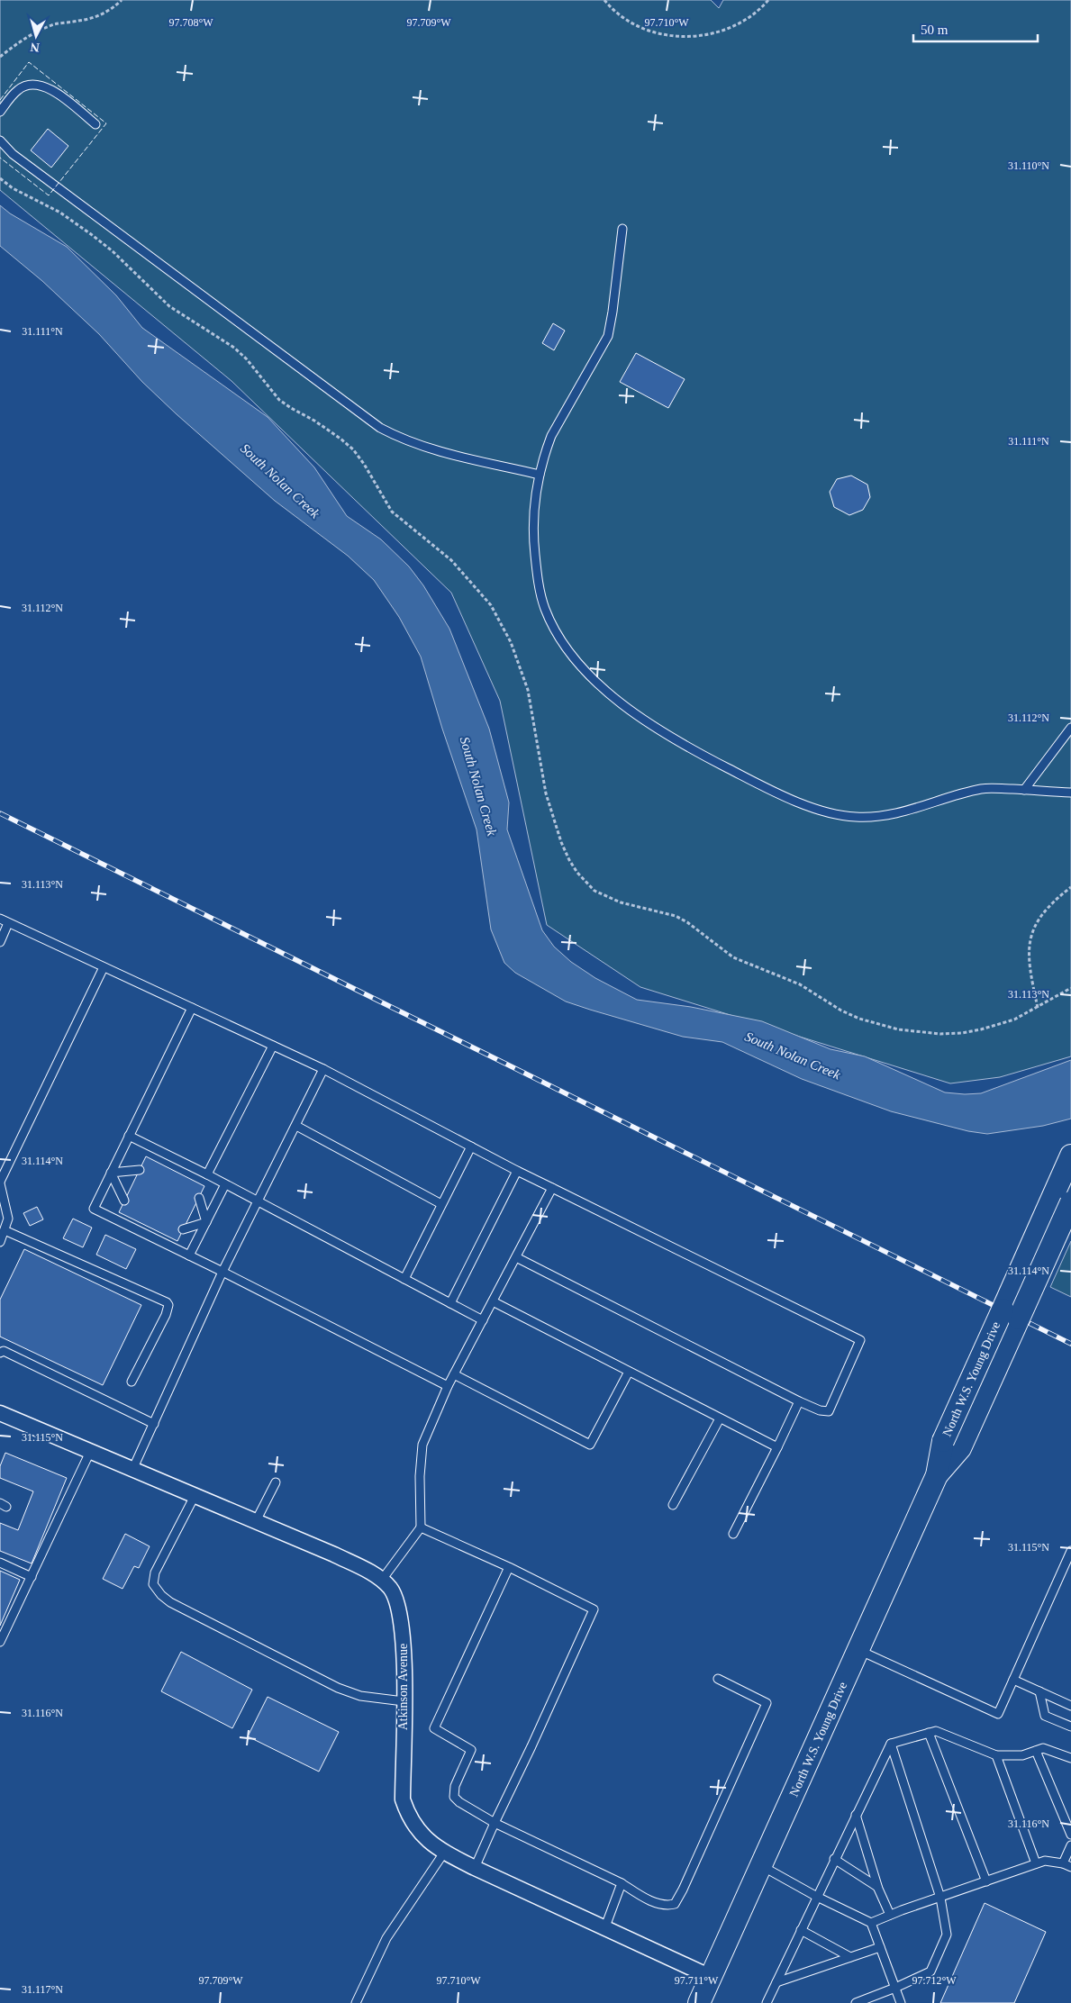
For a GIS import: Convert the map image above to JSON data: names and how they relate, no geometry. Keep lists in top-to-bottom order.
{
  "streets": {
    "main road": ["North W.S. Young Drive"],
    "street": ["Atkinson Avenue"]
  },
  "crossings": [
    ["North W.S. Young Drive", "Atkinson Avenue"]
  ],
  "water": ["South Nolan Creek"],
  "scale_bar": "50 m",
  "north": "bottom",
  "coordinates": [
    "97.708°W",
    "97.709°W",
    "97.710°W",
    "31.110°N",
    "31.111°N",
    "31.112°N",
    "31.113°N",
    "31.114°N",
    "31.115°N",
    "31.116°N",
    "97.711°W",
    "97.712°W",
    "31.117°N"
  ]
}
